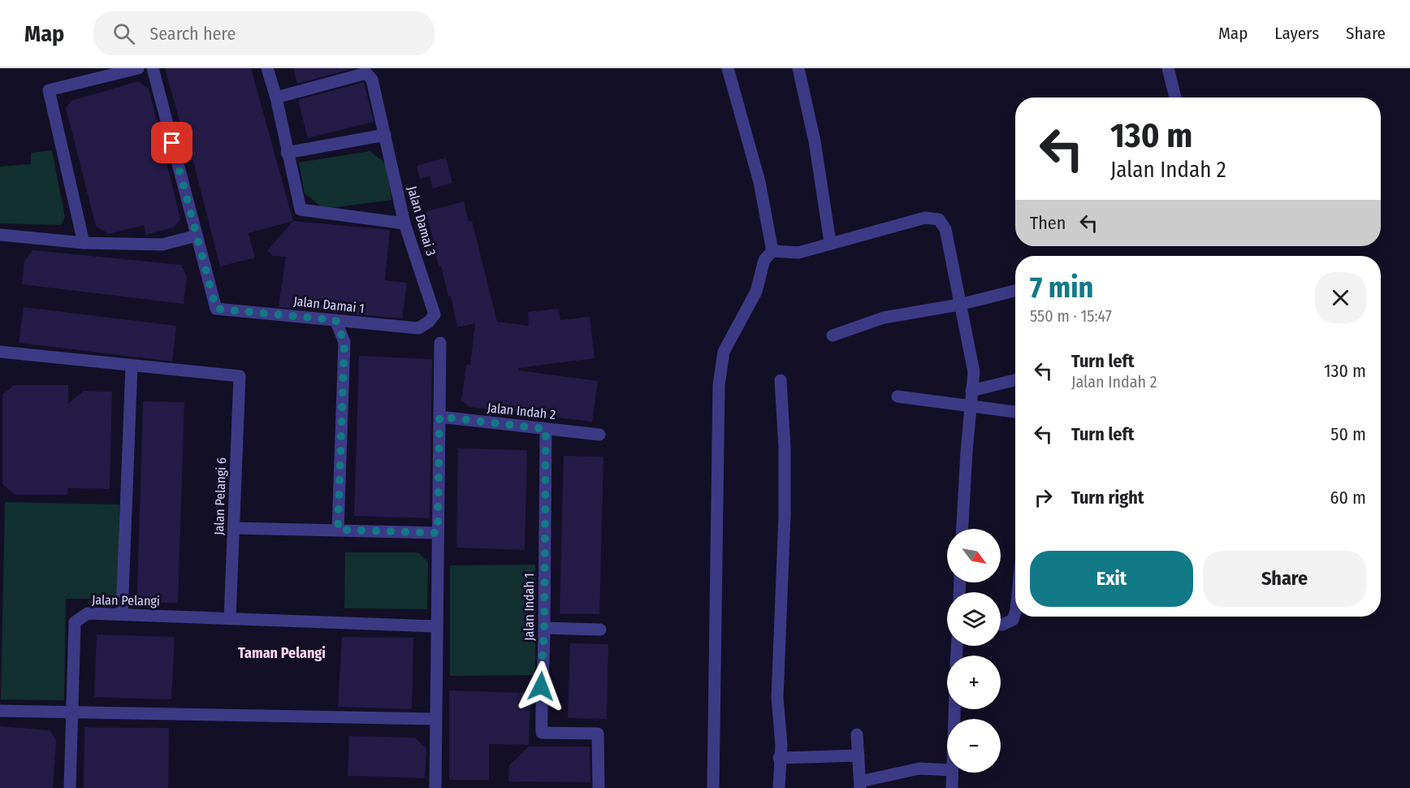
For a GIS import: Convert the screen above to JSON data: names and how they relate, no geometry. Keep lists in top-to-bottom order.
{
  "streets": {
    "street": [
      "Jalan Damai 3",
      "Jalan Damai 1",
      "Jalan Indah 2",
      "Jalan Pelangi 6",
      "Jalan Pelangi",
      "Jalan Indah 1"
    ]
  },
  "crossings": [
    ["Jalan Damai 3", "Jalan Damai 1"],
    ["Jalan Indah 2", "Jalan Indah 1"],
    ["Jalan Pelangi 6", "Jalan Pelangi"]
  ],
  "districts": ["Taman Pelangi"],
  "north": "bottom right",
  "page": {
    "header": "Map",
    "search": "Search here",
    "nav": ["Map", "Layers", "Share"],
    "turn": ["130 m", "Jalan Indah 2"],
    "then": "Then",
    "heading": ["7 min", "550 m · 15:47"],
    "list": [
      {
        "name": "Turn left",
        "note": "Jalan Indah 2",
        "value": "130 m"
      },
      {
        "name": "Turn left",
        "value": "50 m"
      },
      {
        "name": "Turn right",
        "value": "60 m"
      }
    ],
    "map_buttons": ["+", "−"],
    "buttons": ["Exit", "Share"]
  }
}
